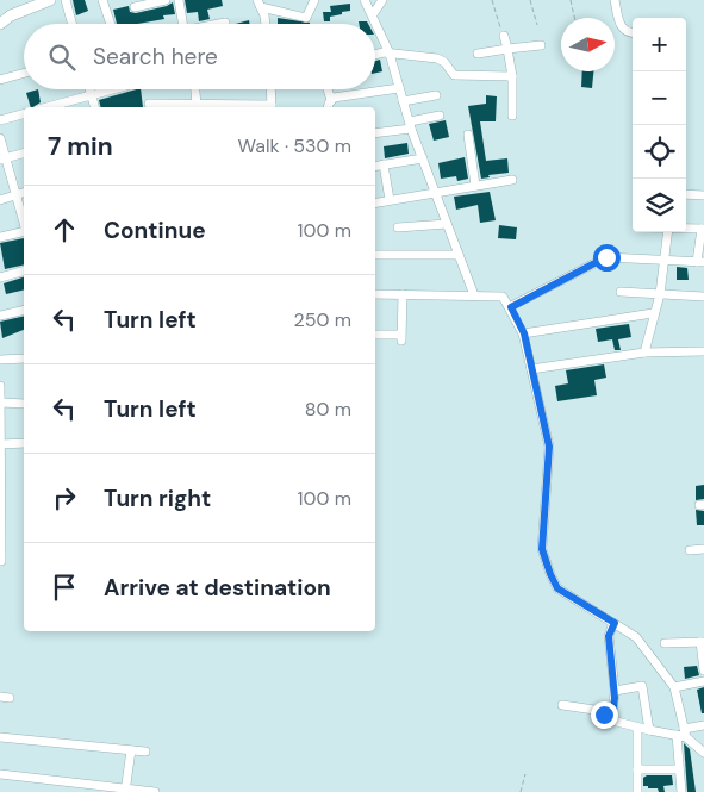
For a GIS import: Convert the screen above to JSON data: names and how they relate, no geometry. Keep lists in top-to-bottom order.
{
  "north": "right",
  "page": {
    "map_buttons": ["+", "−"],
    "search": "Search here",
    "heading": ["7 min", "Walk · 530 m"],
    "list": [
      ["Continue", "100 m"],
      ["Turn left", "250 m"],
      ["Turn left", "80 m"],
      ["Turn right", "100 m"],
      "Arrive at destination"
    ]
  }
}
